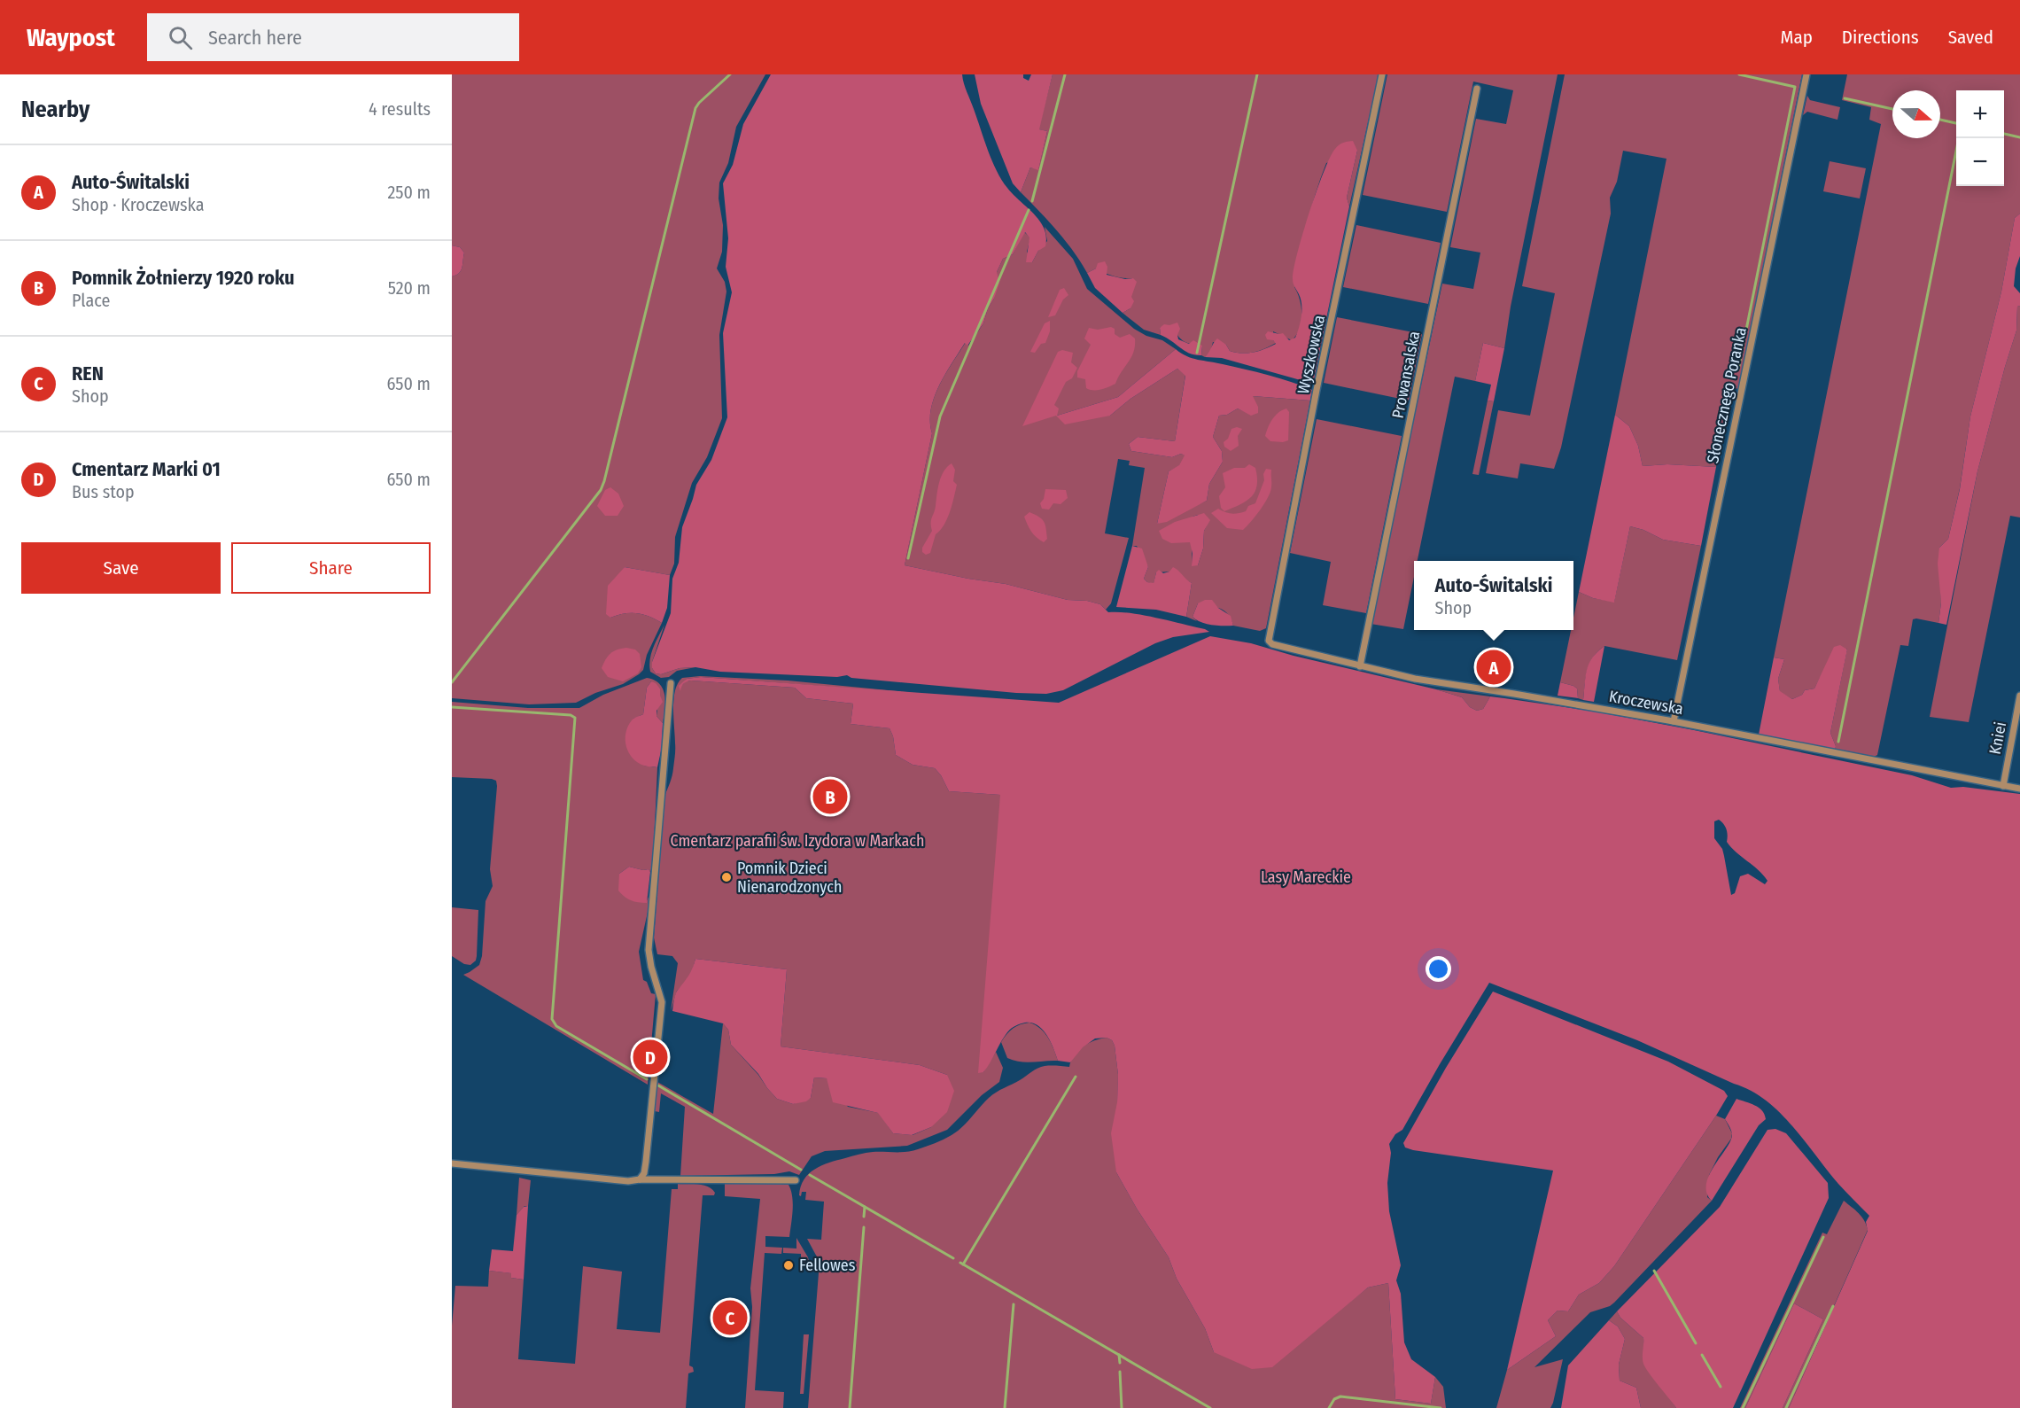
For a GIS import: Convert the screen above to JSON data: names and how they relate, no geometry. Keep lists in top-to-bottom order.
{
  "streets": {
    "street": [
      "Wyszkowska",
      "Prowansalska",
      "Słonecznego Poranka",
      "Kroczewska",
      "Kniei"
    ]
  },
  "crossings": [
    ["Wyszkowska", "Kroczewska"],
    ["Prowansalska", "Kroczewska"],
    ["Słonecznego Poranka", "Kroczewska"],
    ["Kroczewska", "Kniei"]
  ],
  "parks": ["Cmentarz parafii św. Izydora w Markach", "Lasy Mareckie"],
  "places": ["Pomnik Dzieci Nienarodzonych", "Fellowes"],
  "north": "right",
  "page": {
    "header": "Waypost",
    "search": "Search here",
    "nav": ["Map", "Directions", "Saved"],
    "heading": ["Nearby", "4 results"],
    "map_buttons": ["+", "−"],
    "list": [
      {
        "mark": "A",
        "name": "Auto-Świtalski",
        "note": "Shop · Kroczewska",
        "value": "250 m"
      },
      {
        "mark": "B",
        "name": "Pomnik Żołnierzy 1920 roku",
        "note": "Place",
        "value": "520 m"
      },
      {
        "mark": "C",
        "name": "REN",
        "note": "Shop",
        "value": "650 m"
      },
      {
        "mark": "D",
        "name": "Cmentarz Marki 01",
        "note": "Bus stop",
        "value": "650 m"
      }
    ],
    "buttons": ["Save", "Share"],
    "popup": ["Auto-Świtalski", "Shop"],
    "pins": [
      "A",
      "B",
      "D",
      "C"
    ]
  }
}
